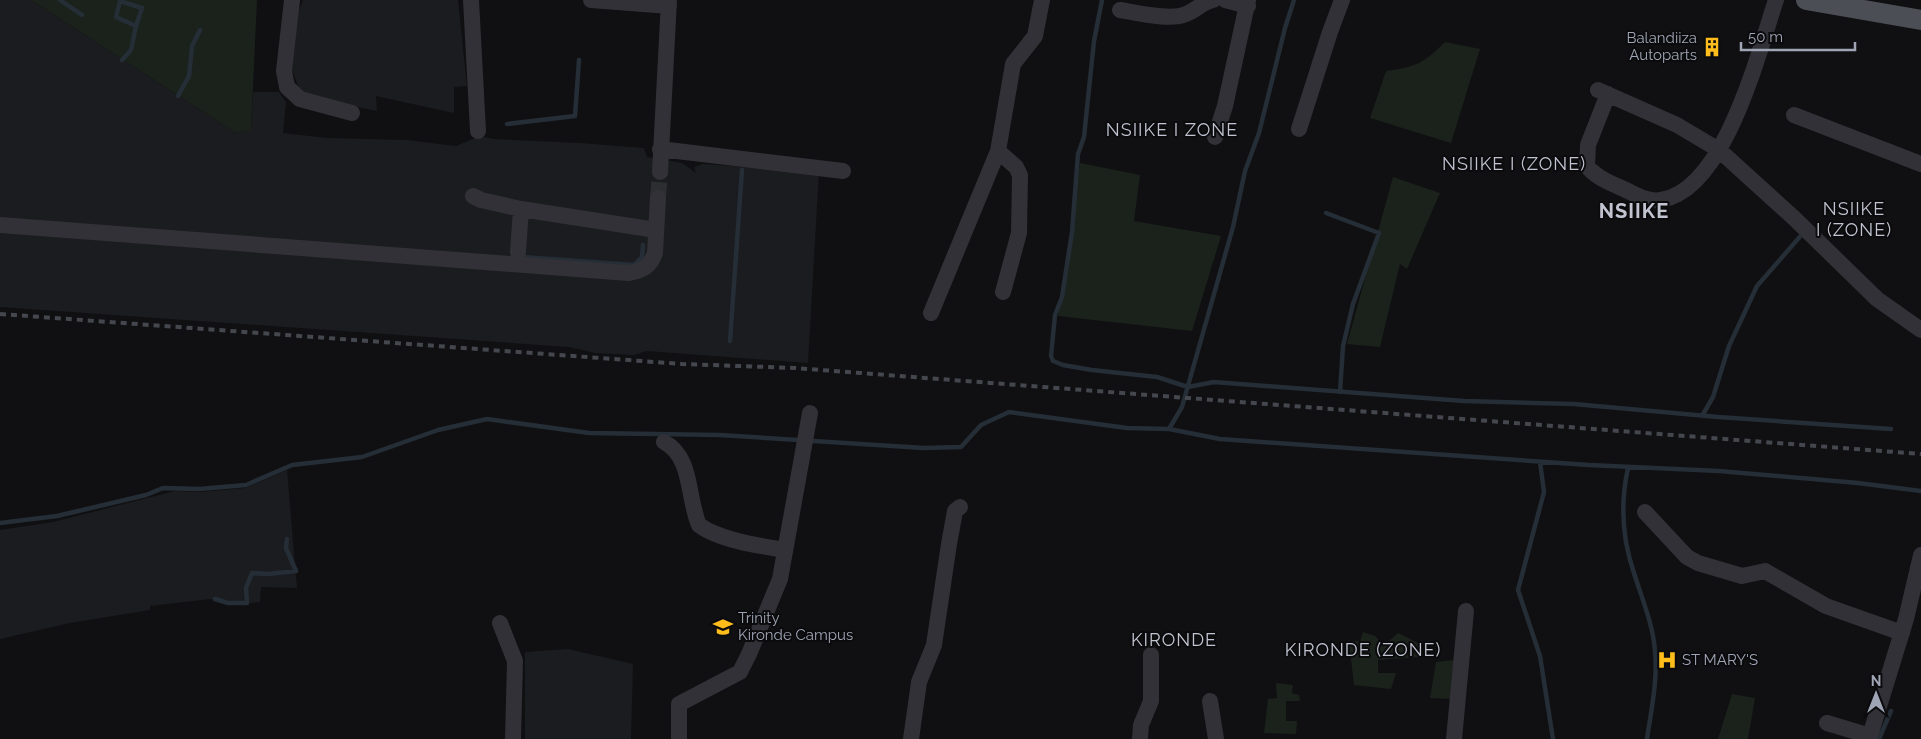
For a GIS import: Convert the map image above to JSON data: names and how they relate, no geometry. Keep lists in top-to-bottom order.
{
  "districts": [
    "NSIIKE I ZONE",
    "NSIIKE I (ZONE)",
    "NSIIKE I (ZONE)",
    "NSIIKE",
    "KIRONDE",
    "KIRONDE (ZONE)"
  ],
  "places": {
    "building": ["Balandiiza Autoparts"],
    "school or university": ["Trinity Kironde Campus"],
    "hospital": ["ST MARY'S"]
  },
  "scale_bar": "50 m",
  "north": "top"
}
